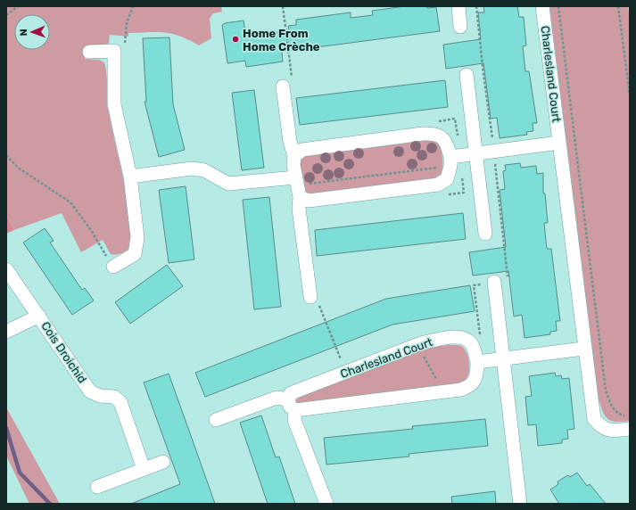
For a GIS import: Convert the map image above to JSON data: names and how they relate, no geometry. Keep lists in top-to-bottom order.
{
  "streets": {
    "street": ["Charlesland Court", "Cois Droichid"]
  },
  "places": ["Home From Home Crèche"],
  "north": "left"
}
